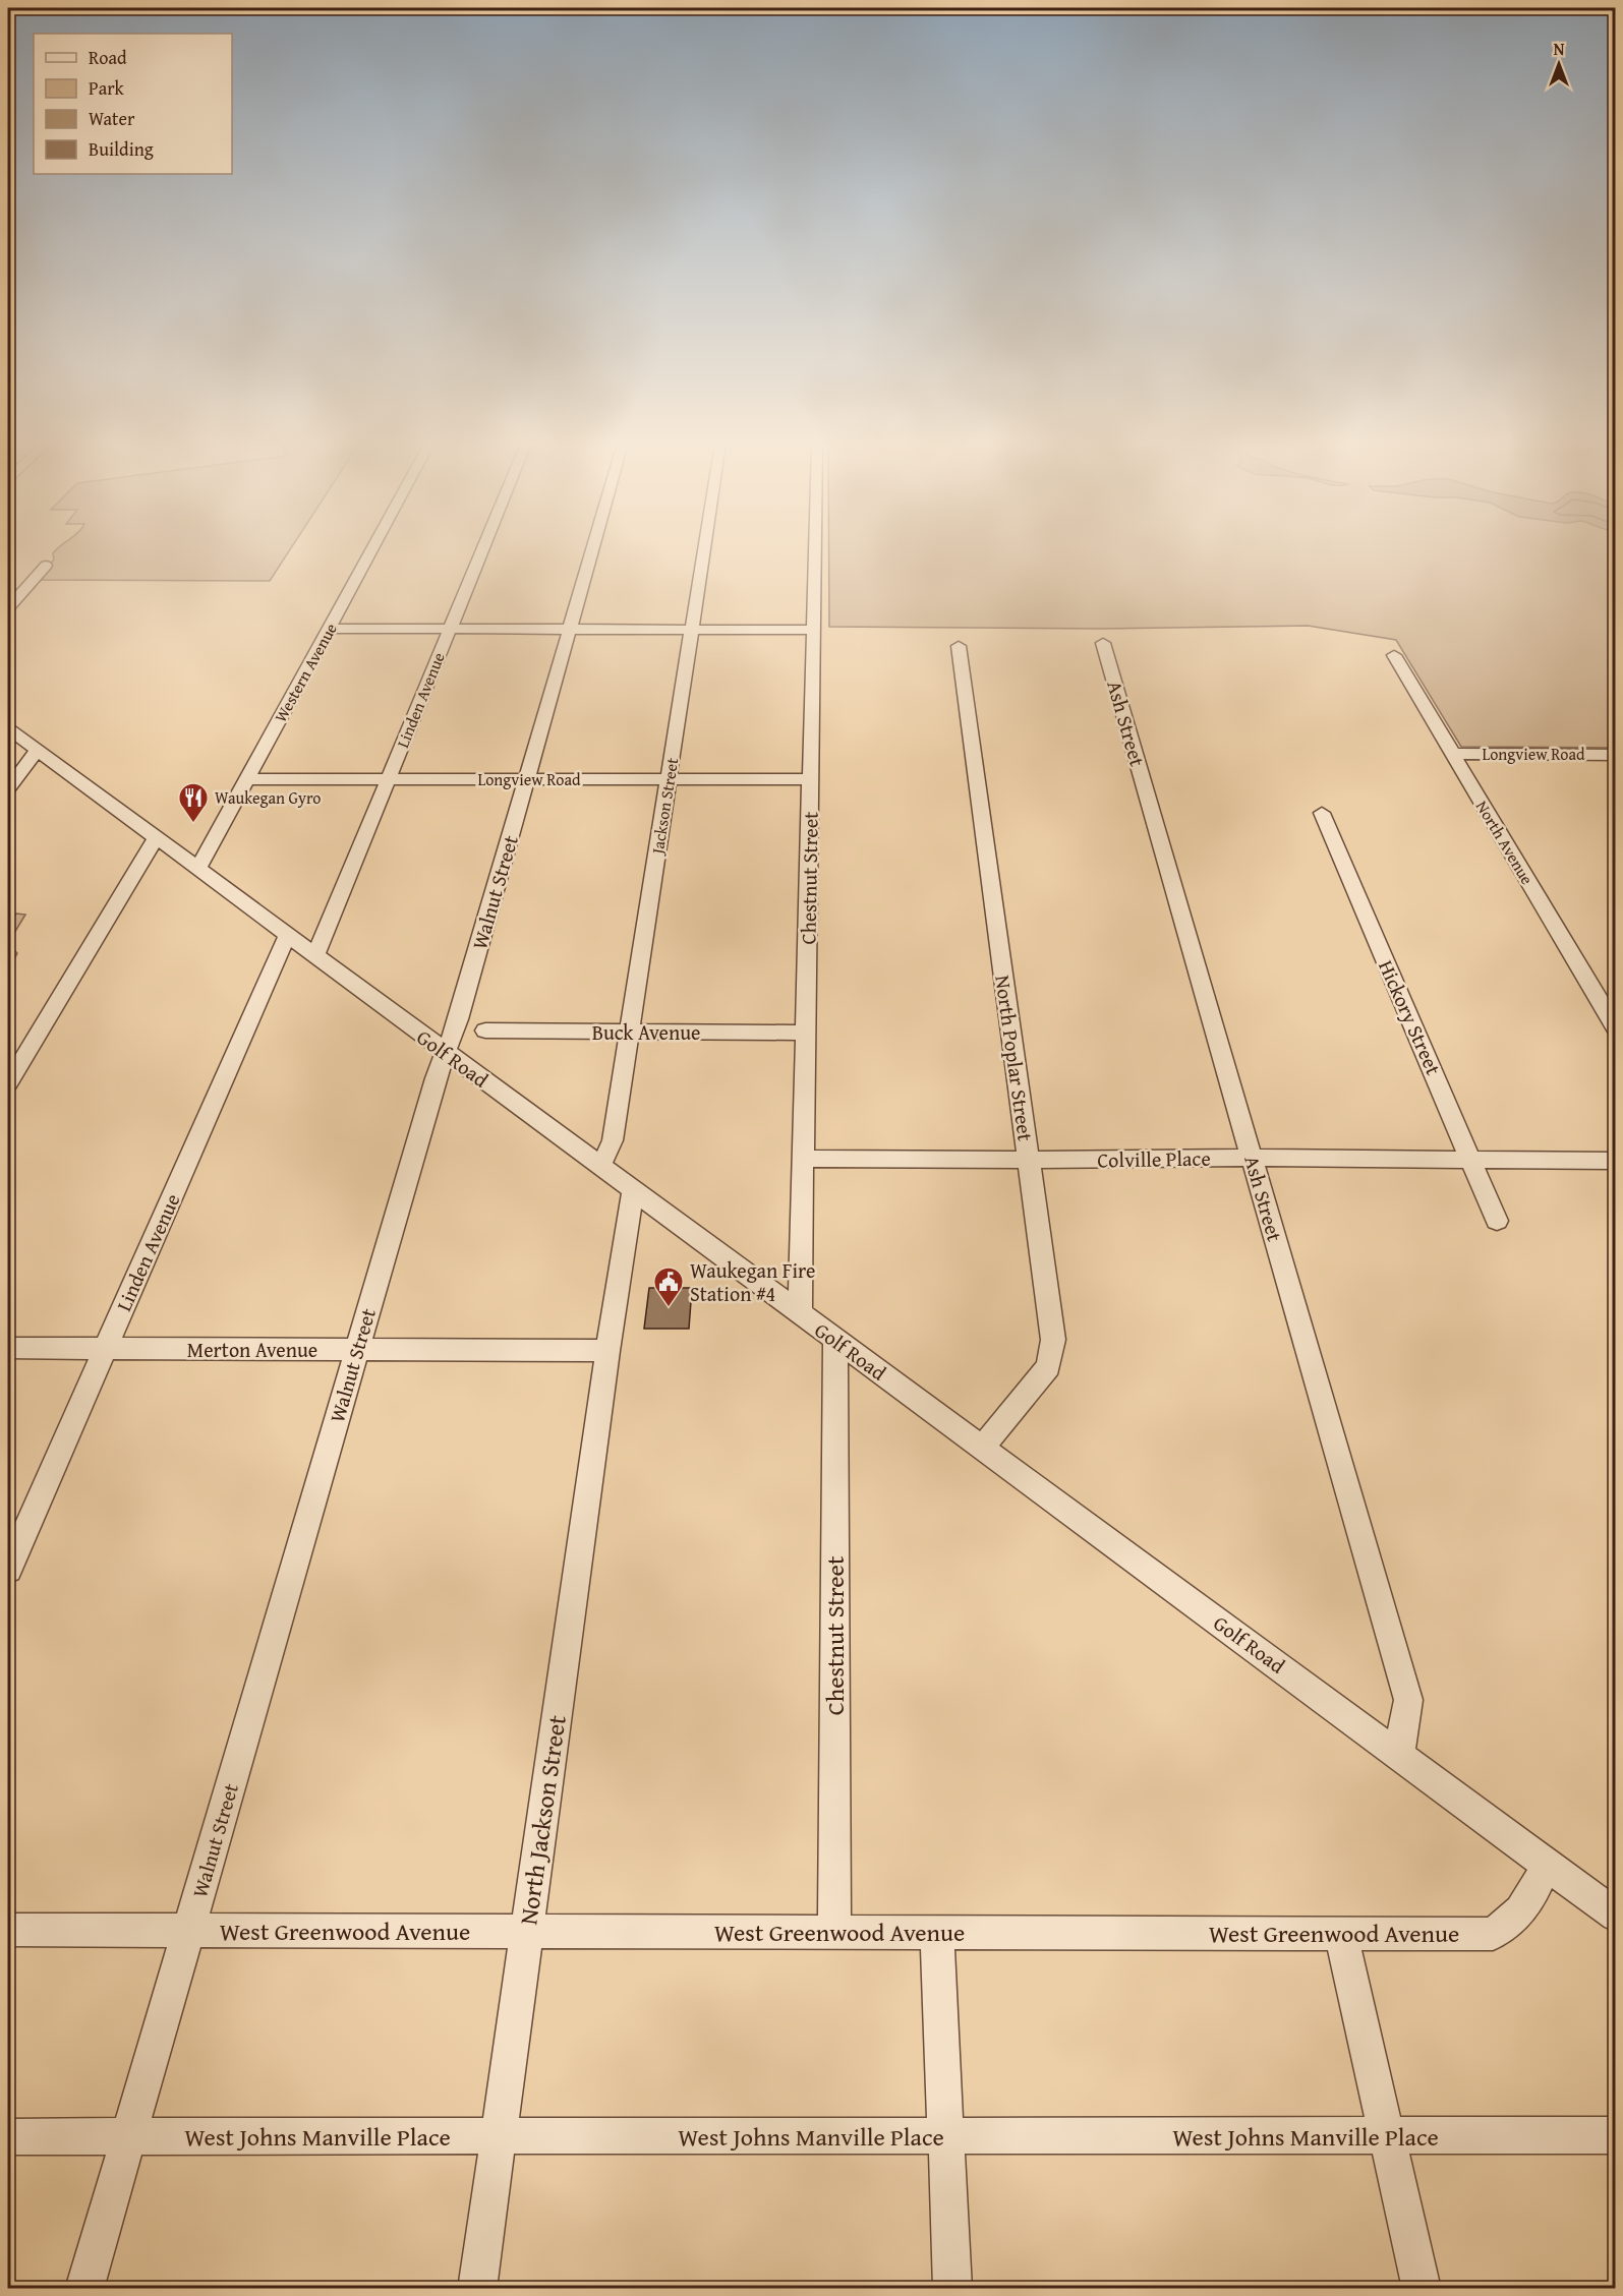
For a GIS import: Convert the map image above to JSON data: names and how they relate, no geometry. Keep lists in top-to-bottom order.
{
  "streets": {
    "street": [
      "Western Avenue",
      "Linden Avenue",
      "Ash Street",
      "Longview Road",
      "Jackson Street",
      "North Avenue",
      "Chestnut Street",
      "Walnut Street",
      "Hickory Street",
      "Buck Avenue",
      "Golf Road",
      "North Poplar Street",
      "Colville Place",
      "Merton Avenue",
      "North Jackson Street",
      "West Greenwood Avenue",
      "West Johns Manville Place"
    ]
  },
  "crossings": [
    ["Western Avenue", "Longview Road"],
    ["Western Avenue", "Golf Road"],
    ["Linden Avenue", "Longview Road"],
    ["Linden Avenue", "Golf Road"],
    ["Linden Avenue", "Merton Avenue"],
    ["Ash Street", "Golf Road"],
    ["Ash Street", "Colville Place"],
    ["Longview Road", "Jackson Street"],
    ["Longview Road", "North Avenue"],
    ["Longview Road", "Chestnut Street"],
    ["Longview Road", "Walnut Street"],
    ["Jackson Street", "Buck Avenue"],
    ["Jackson Street", "Golf Road"],
    ["Chestnut Street", "Buck Avenue"],
    ["Chestnut Street", "Golf Road"],
    ["Chestnut Street", "Colville Place"],
    ["Chestnut Street", "West Greenwood Avenue"],
    ["Walnut Street", "Golf Road"],
    ["Walnut Street", "Merton Avenue"],
    ["Walnut Street", "West Greenwood Avenue"],
    ["Walnut Street", "West Johns Manville Place"],
    ["Hickory Street", "Colville Place"],
    ["Golf Road", "North Poplar Street"],
    ["Golf Road", "West Greenwood Avenue"],
    ["North Poplar Street", "Colville Place"],
    ["Merton Avenue", "North Jackson Street"],
    ["North Jackson Street", "West Greenwood Avenue"],
    ["North Jackson Street", "West Johns Manville Place"]
  ],
  "places": {
    "restaurant": ["Waukegan Gyro"],
    "public building": ["Waukegan Fire Station #4"]
  },
  "legend": [
    "Road",
    "Park",
    "Water",
    "Building"
  ],
  "north": "top"
}
